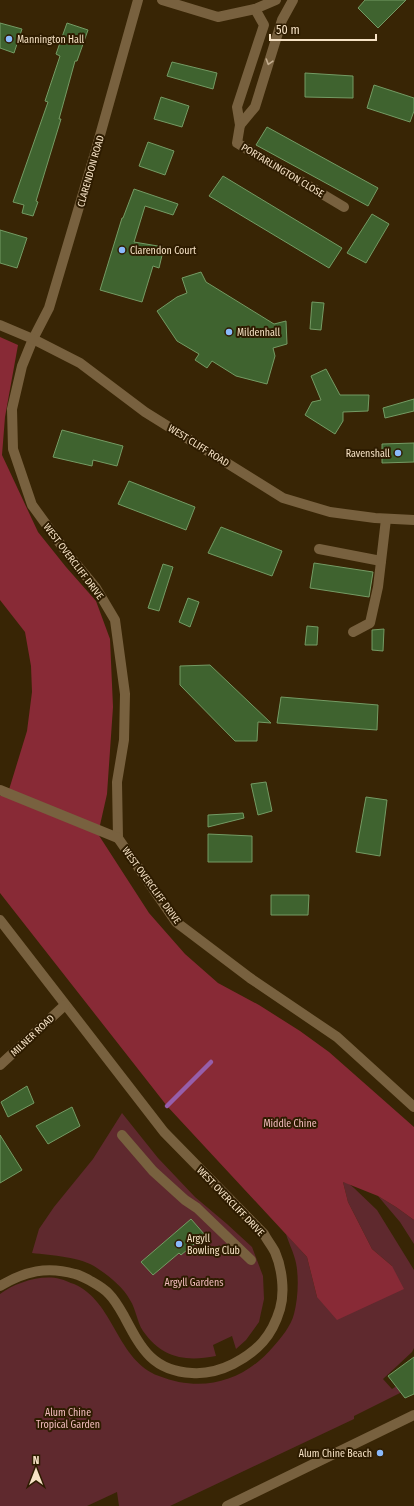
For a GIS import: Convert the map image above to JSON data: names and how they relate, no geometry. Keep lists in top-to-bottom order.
{
  "streets": {
    "street": [
      "PORTARLINGTON CLOSE",
      "CLARENDON ROAD",
      "WEST CLIFF ROAD",
      "WEST OVERCLIFF DRIVE",
      "MILNER ROAD"
    ]
  },
  "crossings": [
    ["CLARENDON ROAD", "WEST CLIFF ROAD"],
    ["CLARENDON ROAD", "WEST OVERCLIFF DRIVE"],
    ["WEST CLIFF ROAD", "WEST OVERCLIFF DRIVE"],
    ["WEST OVERCLIFF DRIVE", "MILNER ROAD"]
  ],
  "parks": ["Middle Chine", "Argyll Gardens", "Alum Chine Tropical Garden"],
  "places": [
    "Mannington Hall",
    "Clarendon Court",
    "Mildenhall",
    "Ravenshall",
    "Argyll Bowling Club",
    "Alum Chine Beach"
  ],
  "scale_bar": "50 m",
  "north": "top"
}
